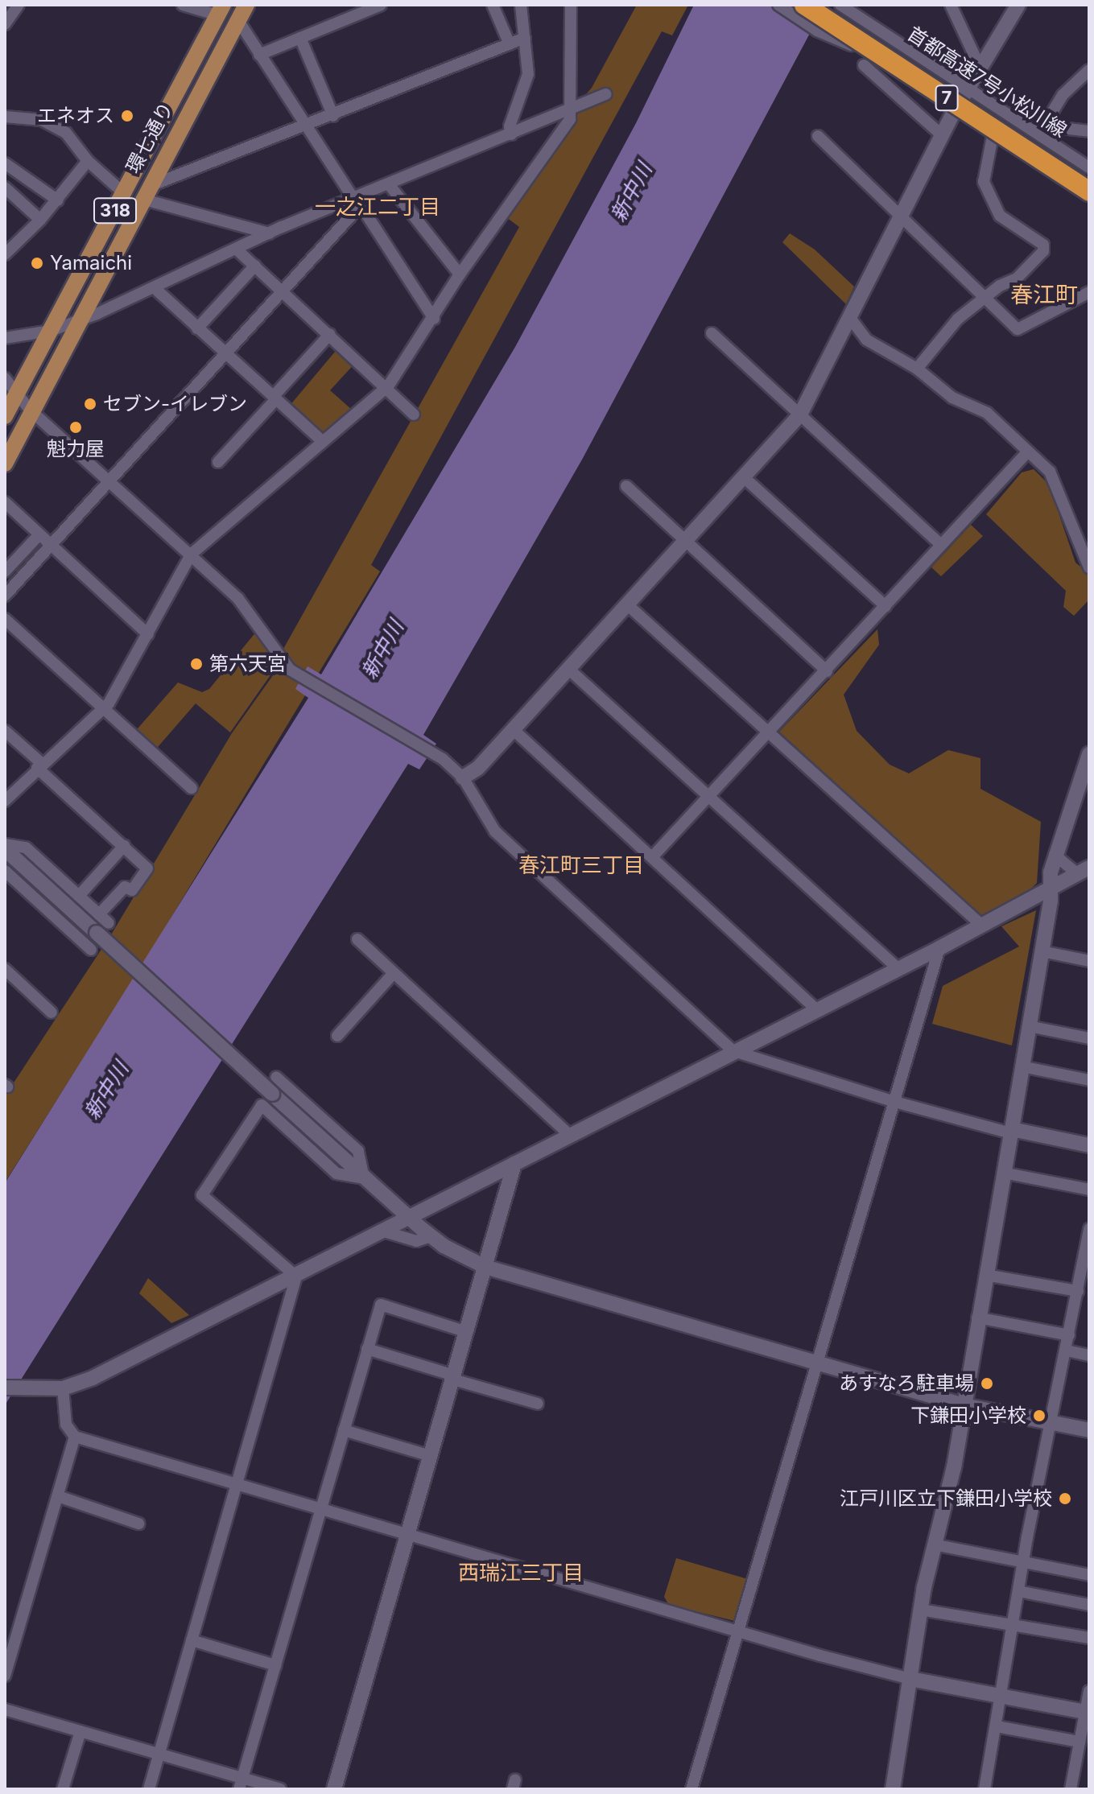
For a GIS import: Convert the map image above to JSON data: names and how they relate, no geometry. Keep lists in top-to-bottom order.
{
  "streets": {
    "highway": ["首都高速7号小松川線", "7"],
    "main road": ["環七通り", "318"]
  },
  "districts": [
    "一之江二丁目",
    "春江町",
    "春江町三丁目",
    "西瑞江三丁目"
  ],
  "water": ["新中川"],
  "places": [
    "エネオス",
    "Yamaichi",
    "セブン-イレブン",
    "魁力屋",
    "第六天宮",
    "あすなろ駐車場",
    "下鎌田小学校",
    "江戸川区立下鎌田小学校"
  ]
}
